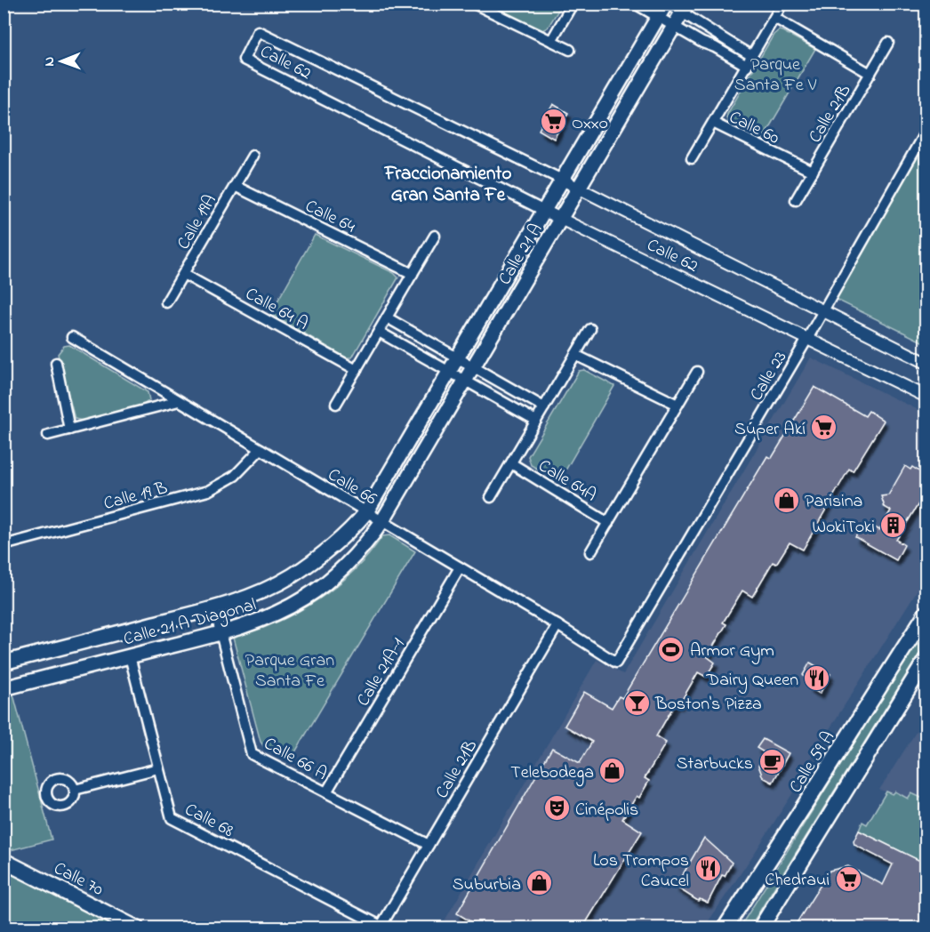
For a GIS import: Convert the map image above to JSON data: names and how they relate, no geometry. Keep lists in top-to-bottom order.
{
  "streets": {
    "main road": [
      "Calle 21 A",
      "Calle 21 A Diagonal",
      "Calle 59 A",
      "Calle 70"
    ],
    "street": [
      "Calle 62",
      "Calle 21B",
      "Calle 60",
      "Calle 64",
      "Calle 19A",
      "Calle 64 A",
      "Calle 23",
      "Calle 64A",
      "Calle 66",
      "Calle 19 B",
      "Calle 21A-1",
      "Calle 66 A",
      "Calle 68"
    ]
  },
  "crossings": [
    ["Calle 62", "Calle 21 A"],
    ["Calle 62", "Calle 23"],
    ["Calle 21B", "Calle 60"],
    ["Calle 21B", "Calle 66"],
    ["Calle 21B", "Calle 66 A"],
    ["Calle 21B", "Calle 68"],
    ["Calle 64", "Calle 19A"],
    ["Calle 19A", "Calle 64 A"],
    ["Calle 21 A", "Calle 66"],
    ["Calle 21 A", "Calle 21 A Diagonal"],
    ["Calle 23", "Calle 66"],
    ["Calle 66", "Calle 19 B"],
    ["Calle 66", "Calle 21 A Diagonal"],
    ["Calle 66", "Calle 21A-1"],
    ["Calle 21 A Diagonal", "Calle 66 A"],
    ["Calle 21 A Diagonal", "Calle 68"],
    ["Calle 21A-1", "Calle 66 A"]
  ],
  "districts": ["Fraccionamiento Gran Santa Fe"],
  "parks": ["Parque Santa Fe V", "Parque Gran Santa Fe"],
  "places": {
    "supermarket": ["Oxxo", "Súper Akí", "Chedraui"],
    "shop": ["Parisina", "Telebodega", "Suburbia"],
    "building": ["WokiToki"],
    "sports": ["Armor Gym"],
    "restaurant": ["Dairy Queen", "Los Trompos Caucel"],
    "bar": ["Boston's Pizza"],
    "cafe": ["Starbucks"],
    "theatre": ["Cinépolis"]
  },
  "north": "left"
}
